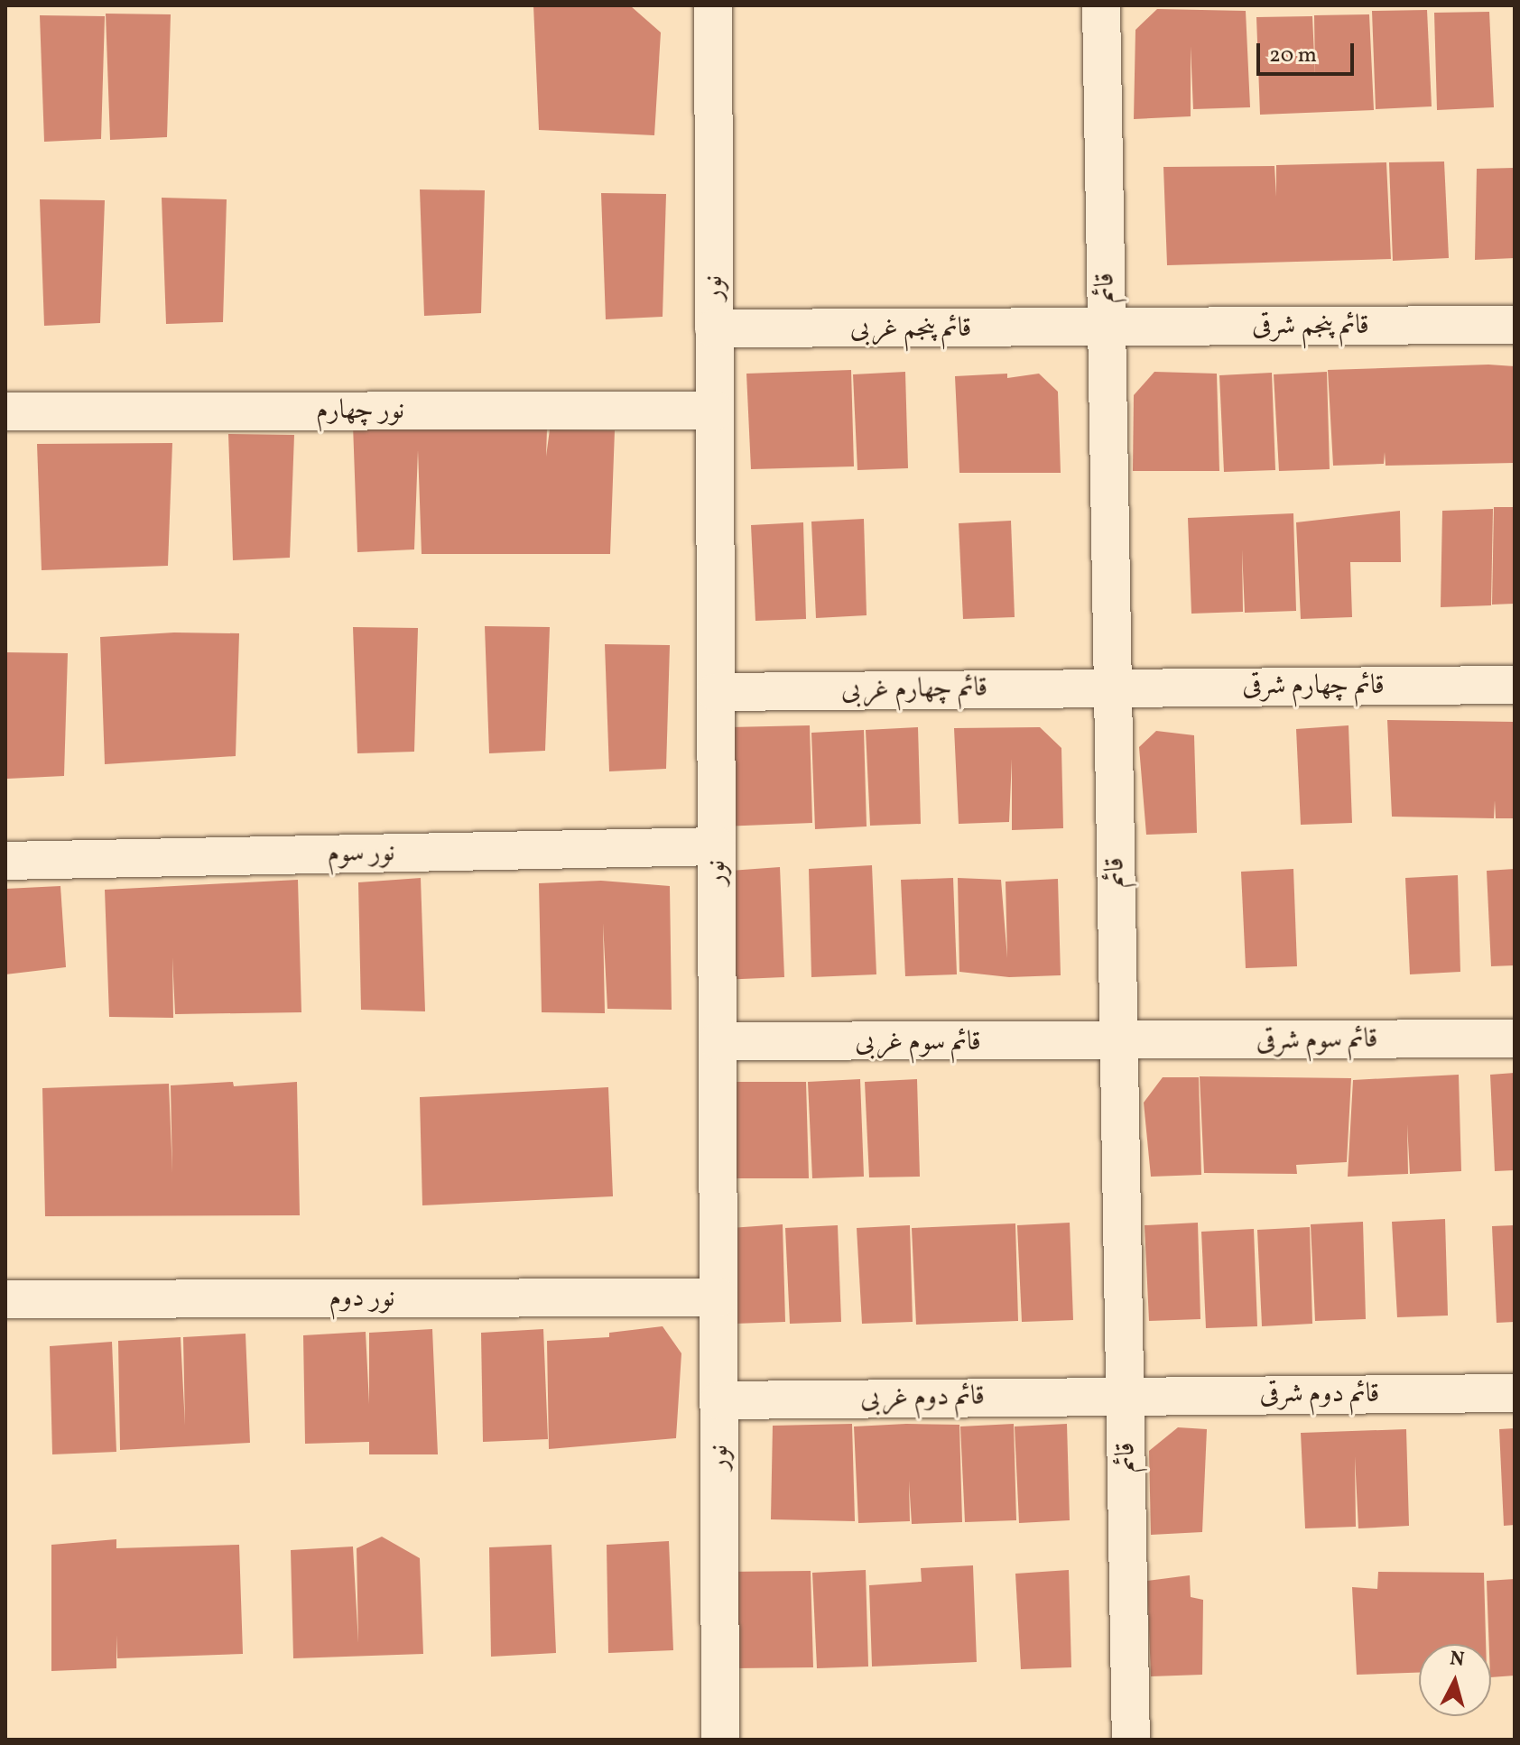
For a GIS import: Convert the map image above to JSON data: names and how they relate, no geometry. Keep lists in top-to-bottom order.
{
  "streets": {
    "street": [
      "نور",
      "قائم",
      "قائم پنجم شرقی",
      "قائم پنجم غربی",
      "نور چهارم",
      "قائم چهارم شرقی",
      "قائم چهارم غربی",
      "نور سوم",
      "قائم سوم شرقی",
      "قائم سوم غربی",
      "نور دوم",
      "قائم دوم شرقی",
      "قائم دوم غربی"
    ]
  },
  "crossings": [
    ["نور", "قائم پنجم غربی"],
    ["نور", "نور چهارم"],
    ["نور", "قائم چهارم غربی"],
    ["نور", "نور سوم"],
    ["نور", "قائم سوم غربی"],
    ["نور", "نور دوم"],
    ["نور", "قائم دوم غربی"],
    ["قائم", "قائم پنجم شرقی"],
    ["قائم", "قائم پنجم غربی"],
    ["قائم", "قائم چهارم شرقی"],
    ["قائم", "قائم چهارم غربی"],
    ["قائم", "قائم سوم شرقی"],
    ["قائم", "قائم سوم غربی"],
    ["قائم", "قائم دوم شرقی"],
    ["قائم", "قائم دوم غربی"],
    ["قائم پنجم شرقی", "قائم پنجم غربی"],
    ["قائم چهارم شرقی", "قائم چهارم غربی"],
    ["قائم سوم شرقی", "قائم سوم غربی"],
    ["قائم دوم شرقی", "قائم دوم غربی"]
  ],
  "scale_bar": "20 m",
  "north": "top"
}
